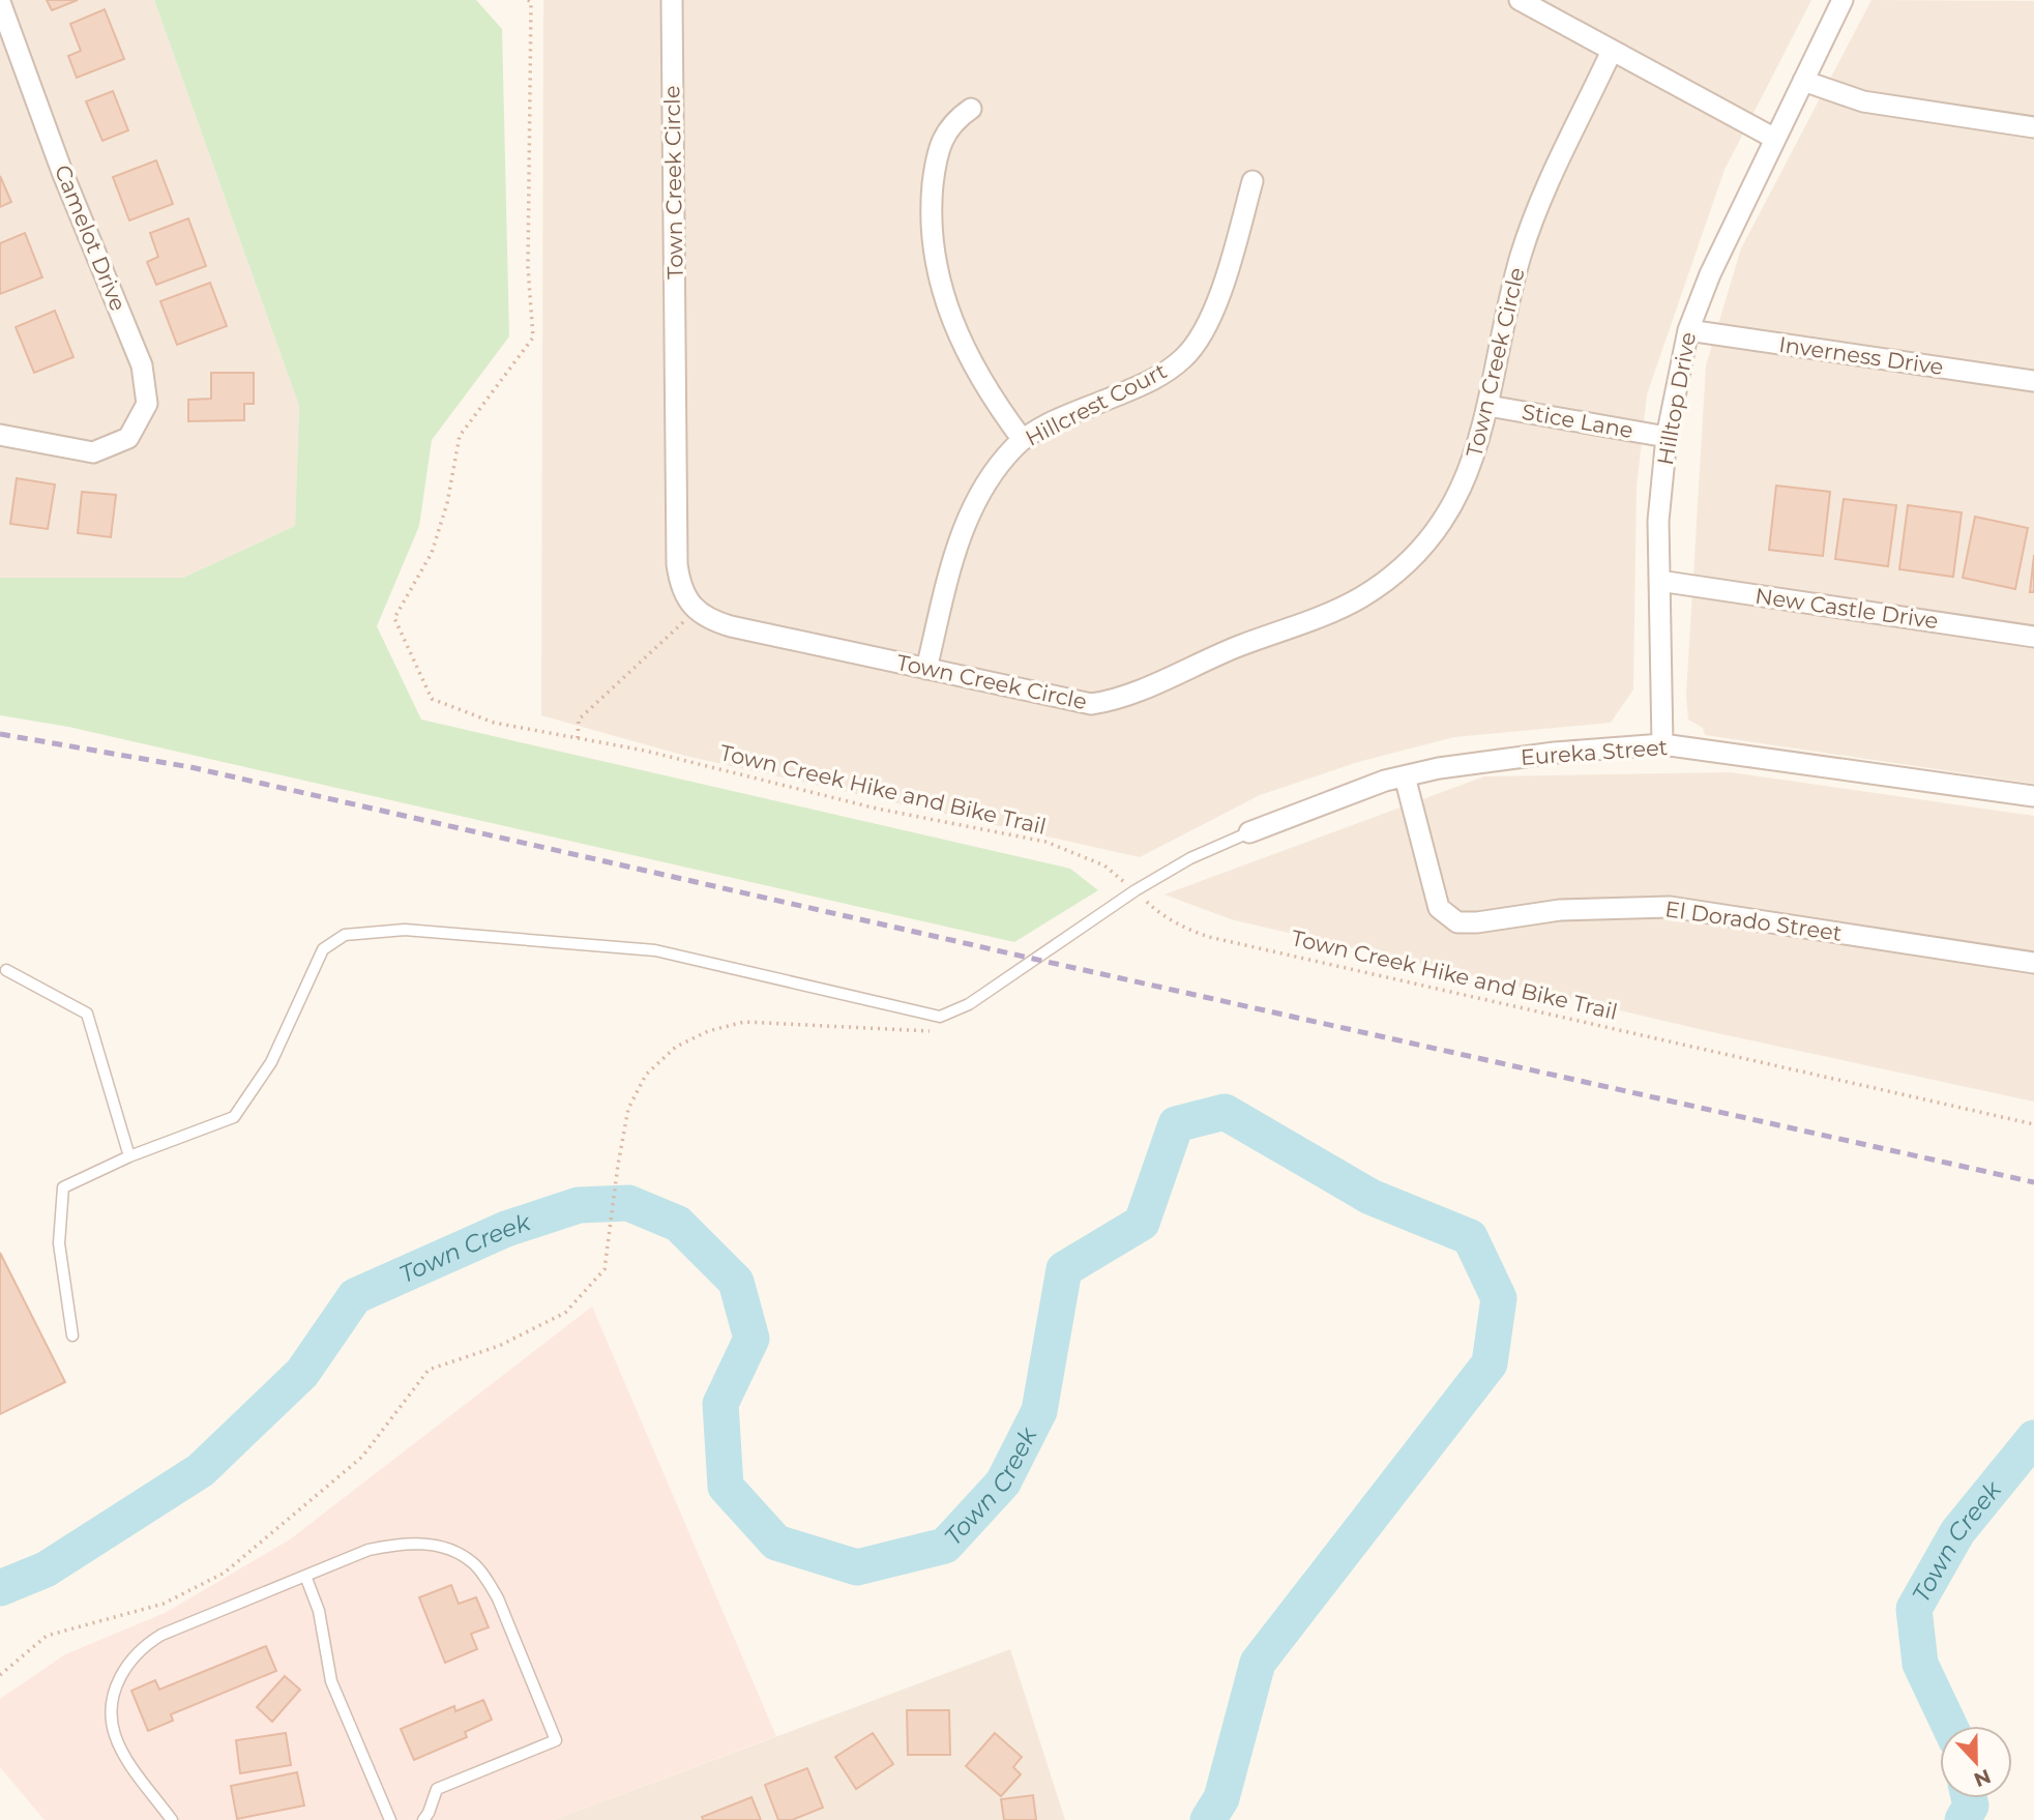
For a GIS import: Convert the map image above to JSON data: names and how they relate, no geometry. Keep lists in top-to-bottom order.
{
  "streets": {
    "street": [
      "Town Creek Circle",
      "Camelot Drive",
      "Inverness Drive",
      "Hilltop Drive",
      "Hillcrest Court",
      "Stice Lane",
      "New Castle Drive",
      "Eureka Street",
      "El Dorado Street"
    ],
    "path": ["Town Creek Hike and Bike Trail"]
  },
  "crossings": [
    ["Town Creek Circle", "Hillcrest Court"],
    ["Town Creek Circle", "Stice Lane"],
    ["Inverness Drive", "Hilltop Drive"],
    ["Hilltop Drive", "Stice Lane"],
    ["Hilltop Drive", "New Castle Drive"],
    ["Hilltop Drive", "Eureka Street"],
    ["Eureka Street", "El Dorado Street"]
  ],
  "water": ["Town Creek"],
  "north": "bottom"
}
